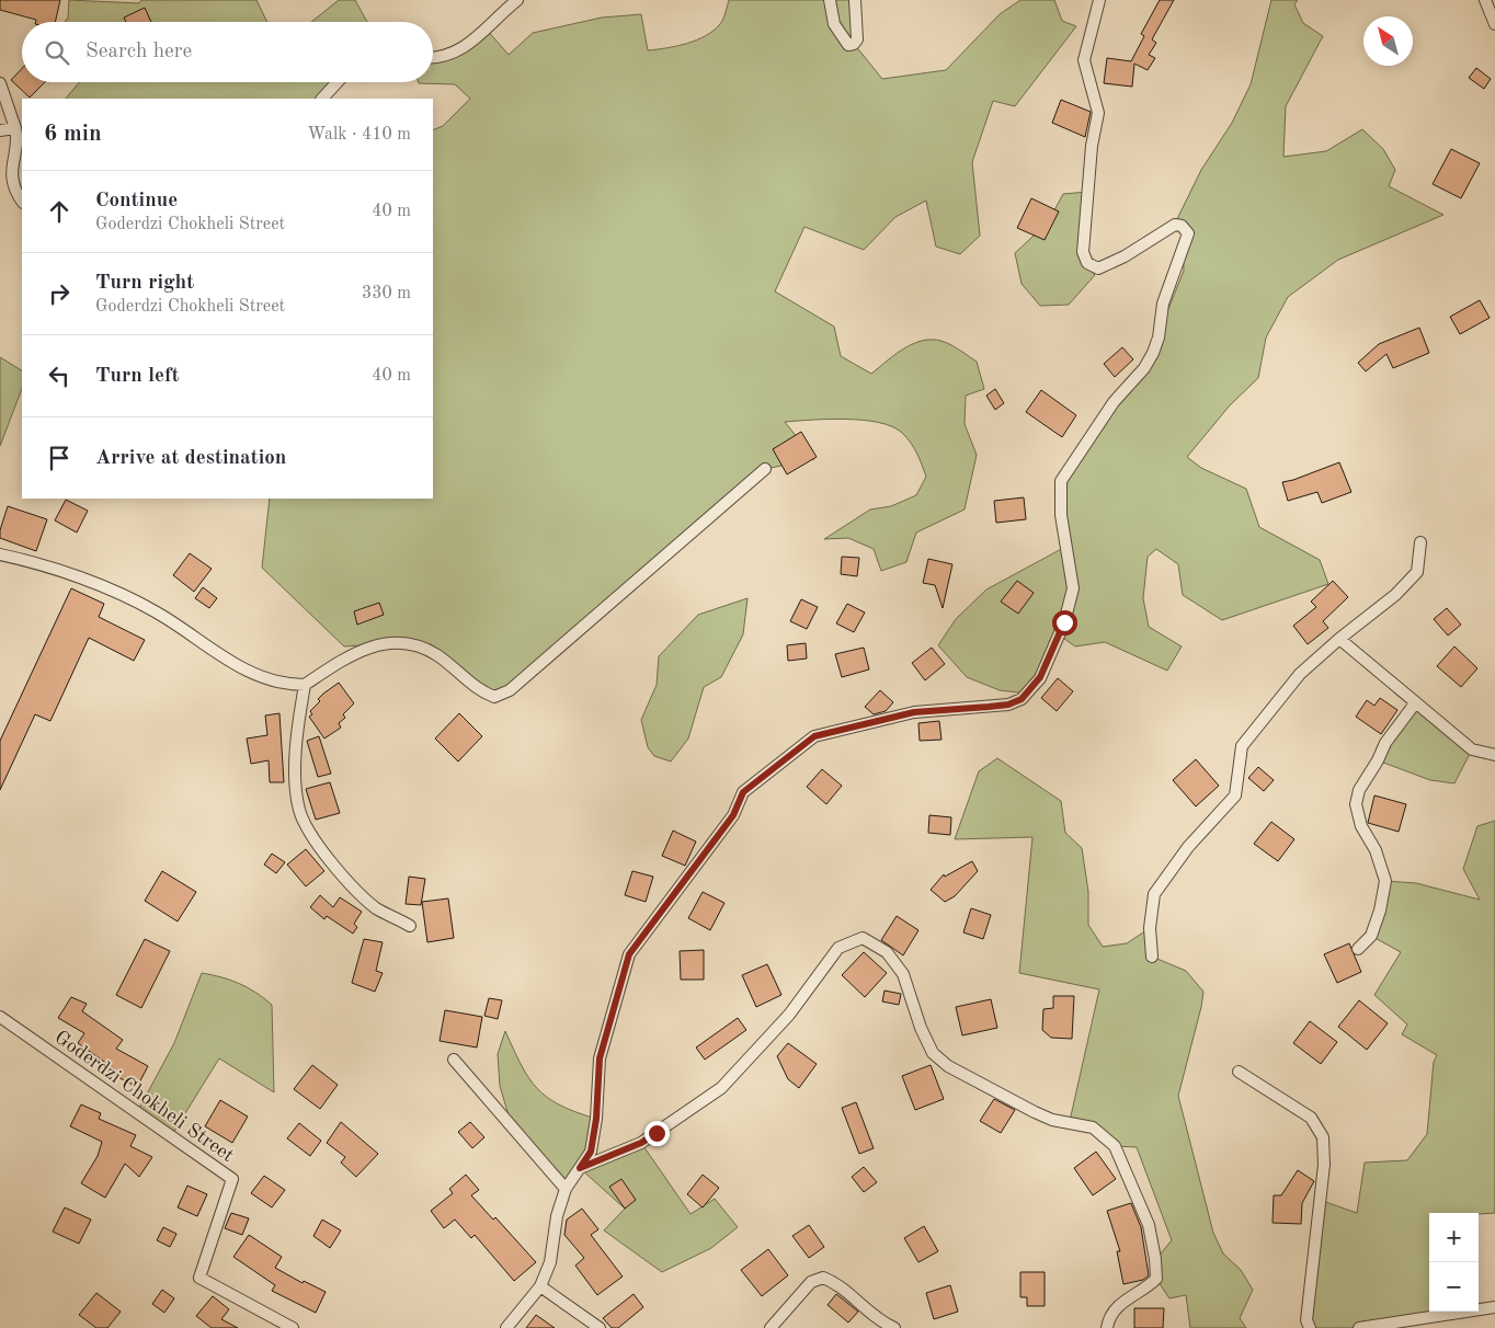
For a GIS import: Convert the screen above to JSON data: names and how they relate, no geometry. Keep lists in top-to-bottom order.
{
  "streets": {
    "street": ["Goderdzi Chokheli Street"]
  },
  "north": "top left",
  "page": {
    "search": "Search here",
    "heading": ["6 min", "Walk · 410 m"],
    "list": [
      ["Continue", "Goderdzi Chokheli Street", "40 m"],
      ["Turn right", "Goderdzi Chokheli Street", "330 m"],
      ["Turn left", "40 m"],
      "Arrive at destination"
    ],
    "map_buttons": ["+", "−"]
  }
}
